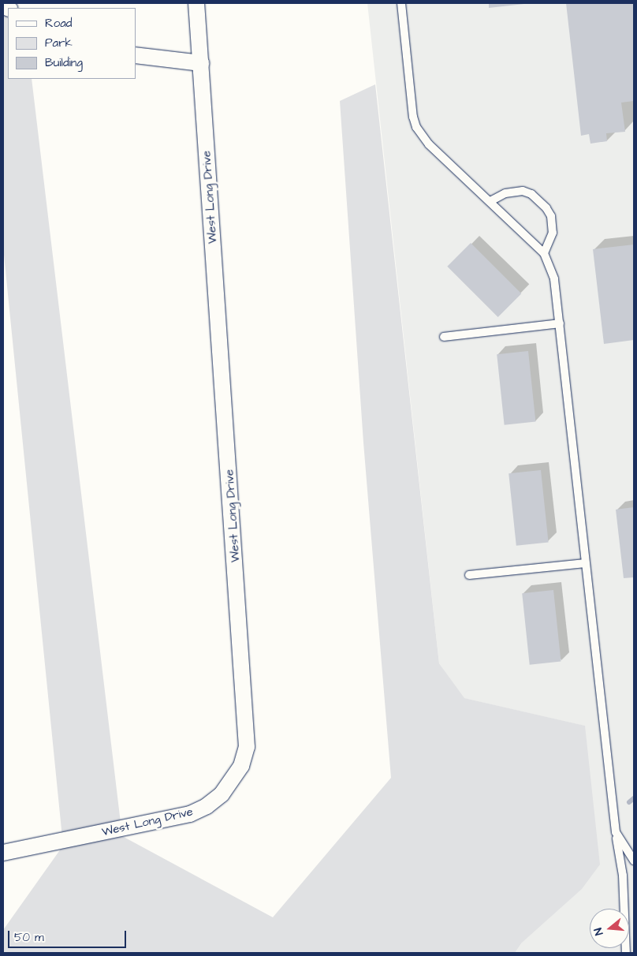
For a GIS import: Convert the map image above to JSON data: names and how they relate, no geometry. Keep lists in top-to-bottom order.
{
  "streets": {
    "street": ["West Long Drive"]
  },
  "legend": ["Road", "Park", "Building"],
  "scale_bar": "50 m",
  "north": "left"
}
